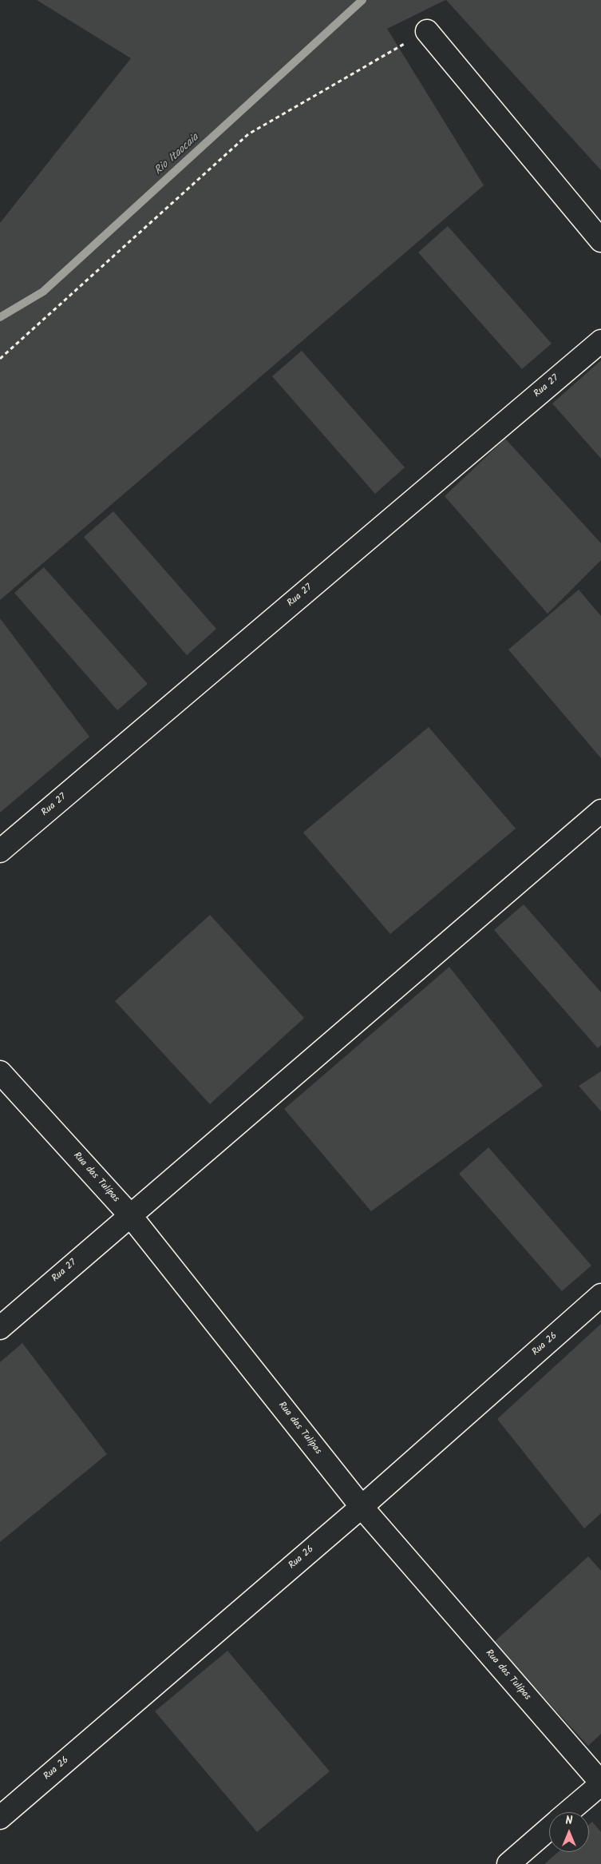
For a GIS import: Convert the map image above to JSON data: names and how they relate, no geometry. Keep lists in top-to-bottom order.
{
  "streets": {
    "street": ["Rua 27", "Rua das Tulípas", "Rua 26"]
  },
  "crossings": [
    ["Rua 27", "Rua das Tulípas"],
    ["Rua das Tulípas", "Rua 26"]
  ],
  "water": ["Rio Itaocaia"],
  "north": "top"
}
